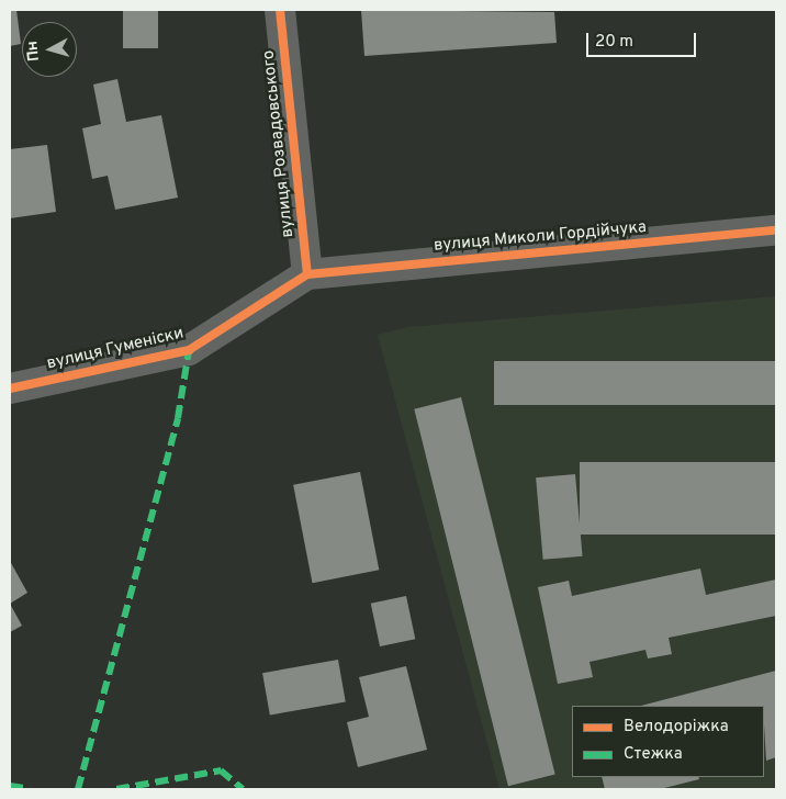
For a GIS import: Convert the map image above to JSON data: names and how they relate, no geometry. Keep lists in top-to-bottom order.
{
  "streets": {
    "street": ["вулиця Розвадовського", "вулиця Миколи Гордійчука", "вулиця Гуменіски"]
  },
  "crossings": [
    ["вулиця Розвадовського", "вулиця Миколи Гордійчука"],
    ["вулиця Розвадовського", "вулиця Гуменіски"],
    ["вулиця Миколи Гордійчука", "вулиця Гуменіски"]
  ],
  "legend": ["Велодоріжка", "Стежка"],
  "scale_bar": "20 m",
  "north": "left"
}
